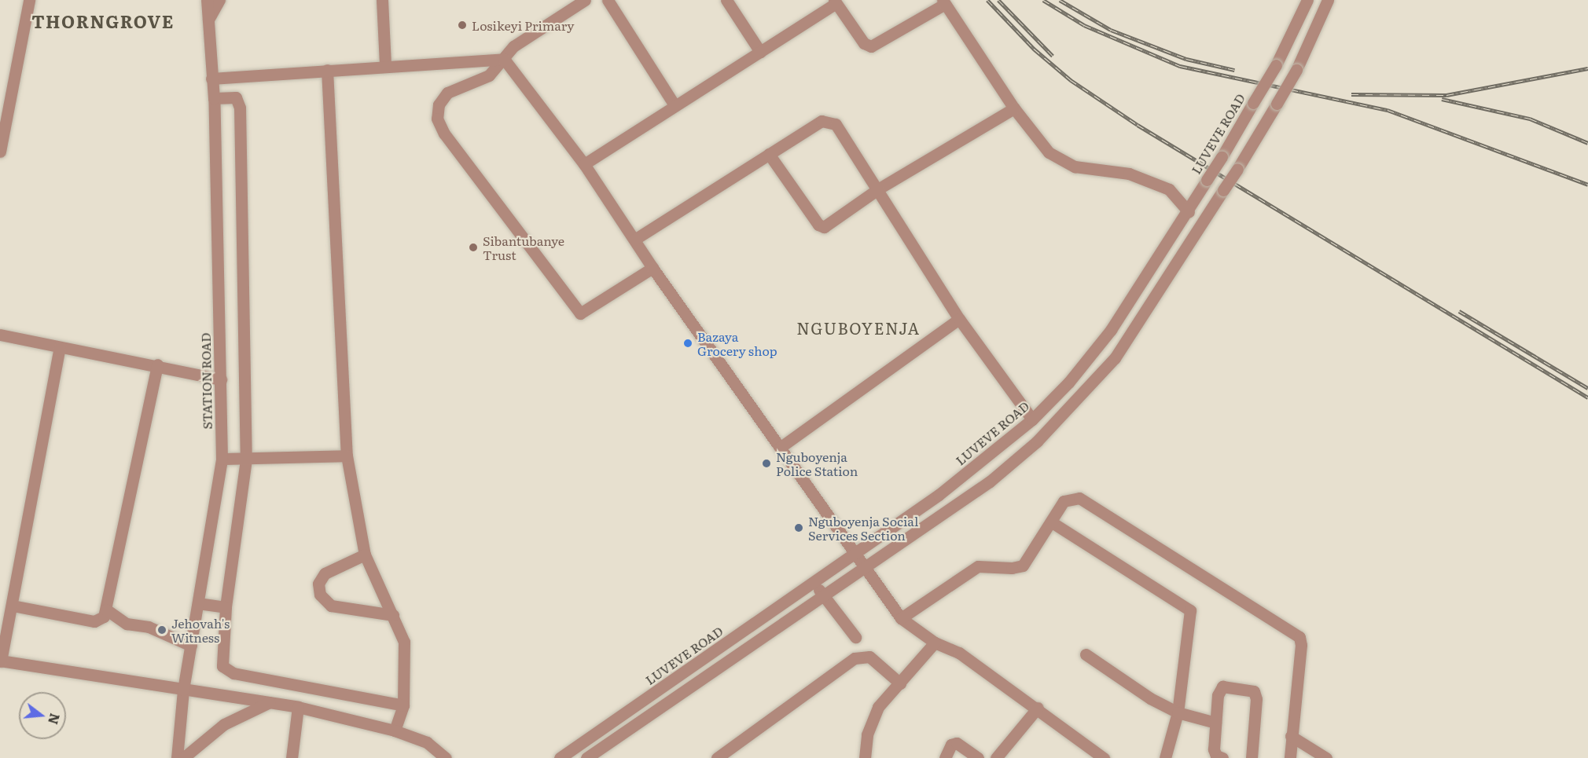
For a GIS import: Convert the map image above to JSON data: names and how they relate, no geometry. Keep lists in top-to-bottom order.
{
  "streets": {
    "street": ["LUVEVE ROAD", "STATION ROAD"]
  },
  "districts": ["THORNGROVE", "NGUBOYENJA"],
  "places": [
    "Losikeyi Primary",
    "Sibantubanye Trust",
    "Bazaya Grocery shop",
    "Nguboyenja Police Station",
    "Nguboyenja Social Services Section",
    "Jehovah's Witness"
  ],
  "north": "right"
}
